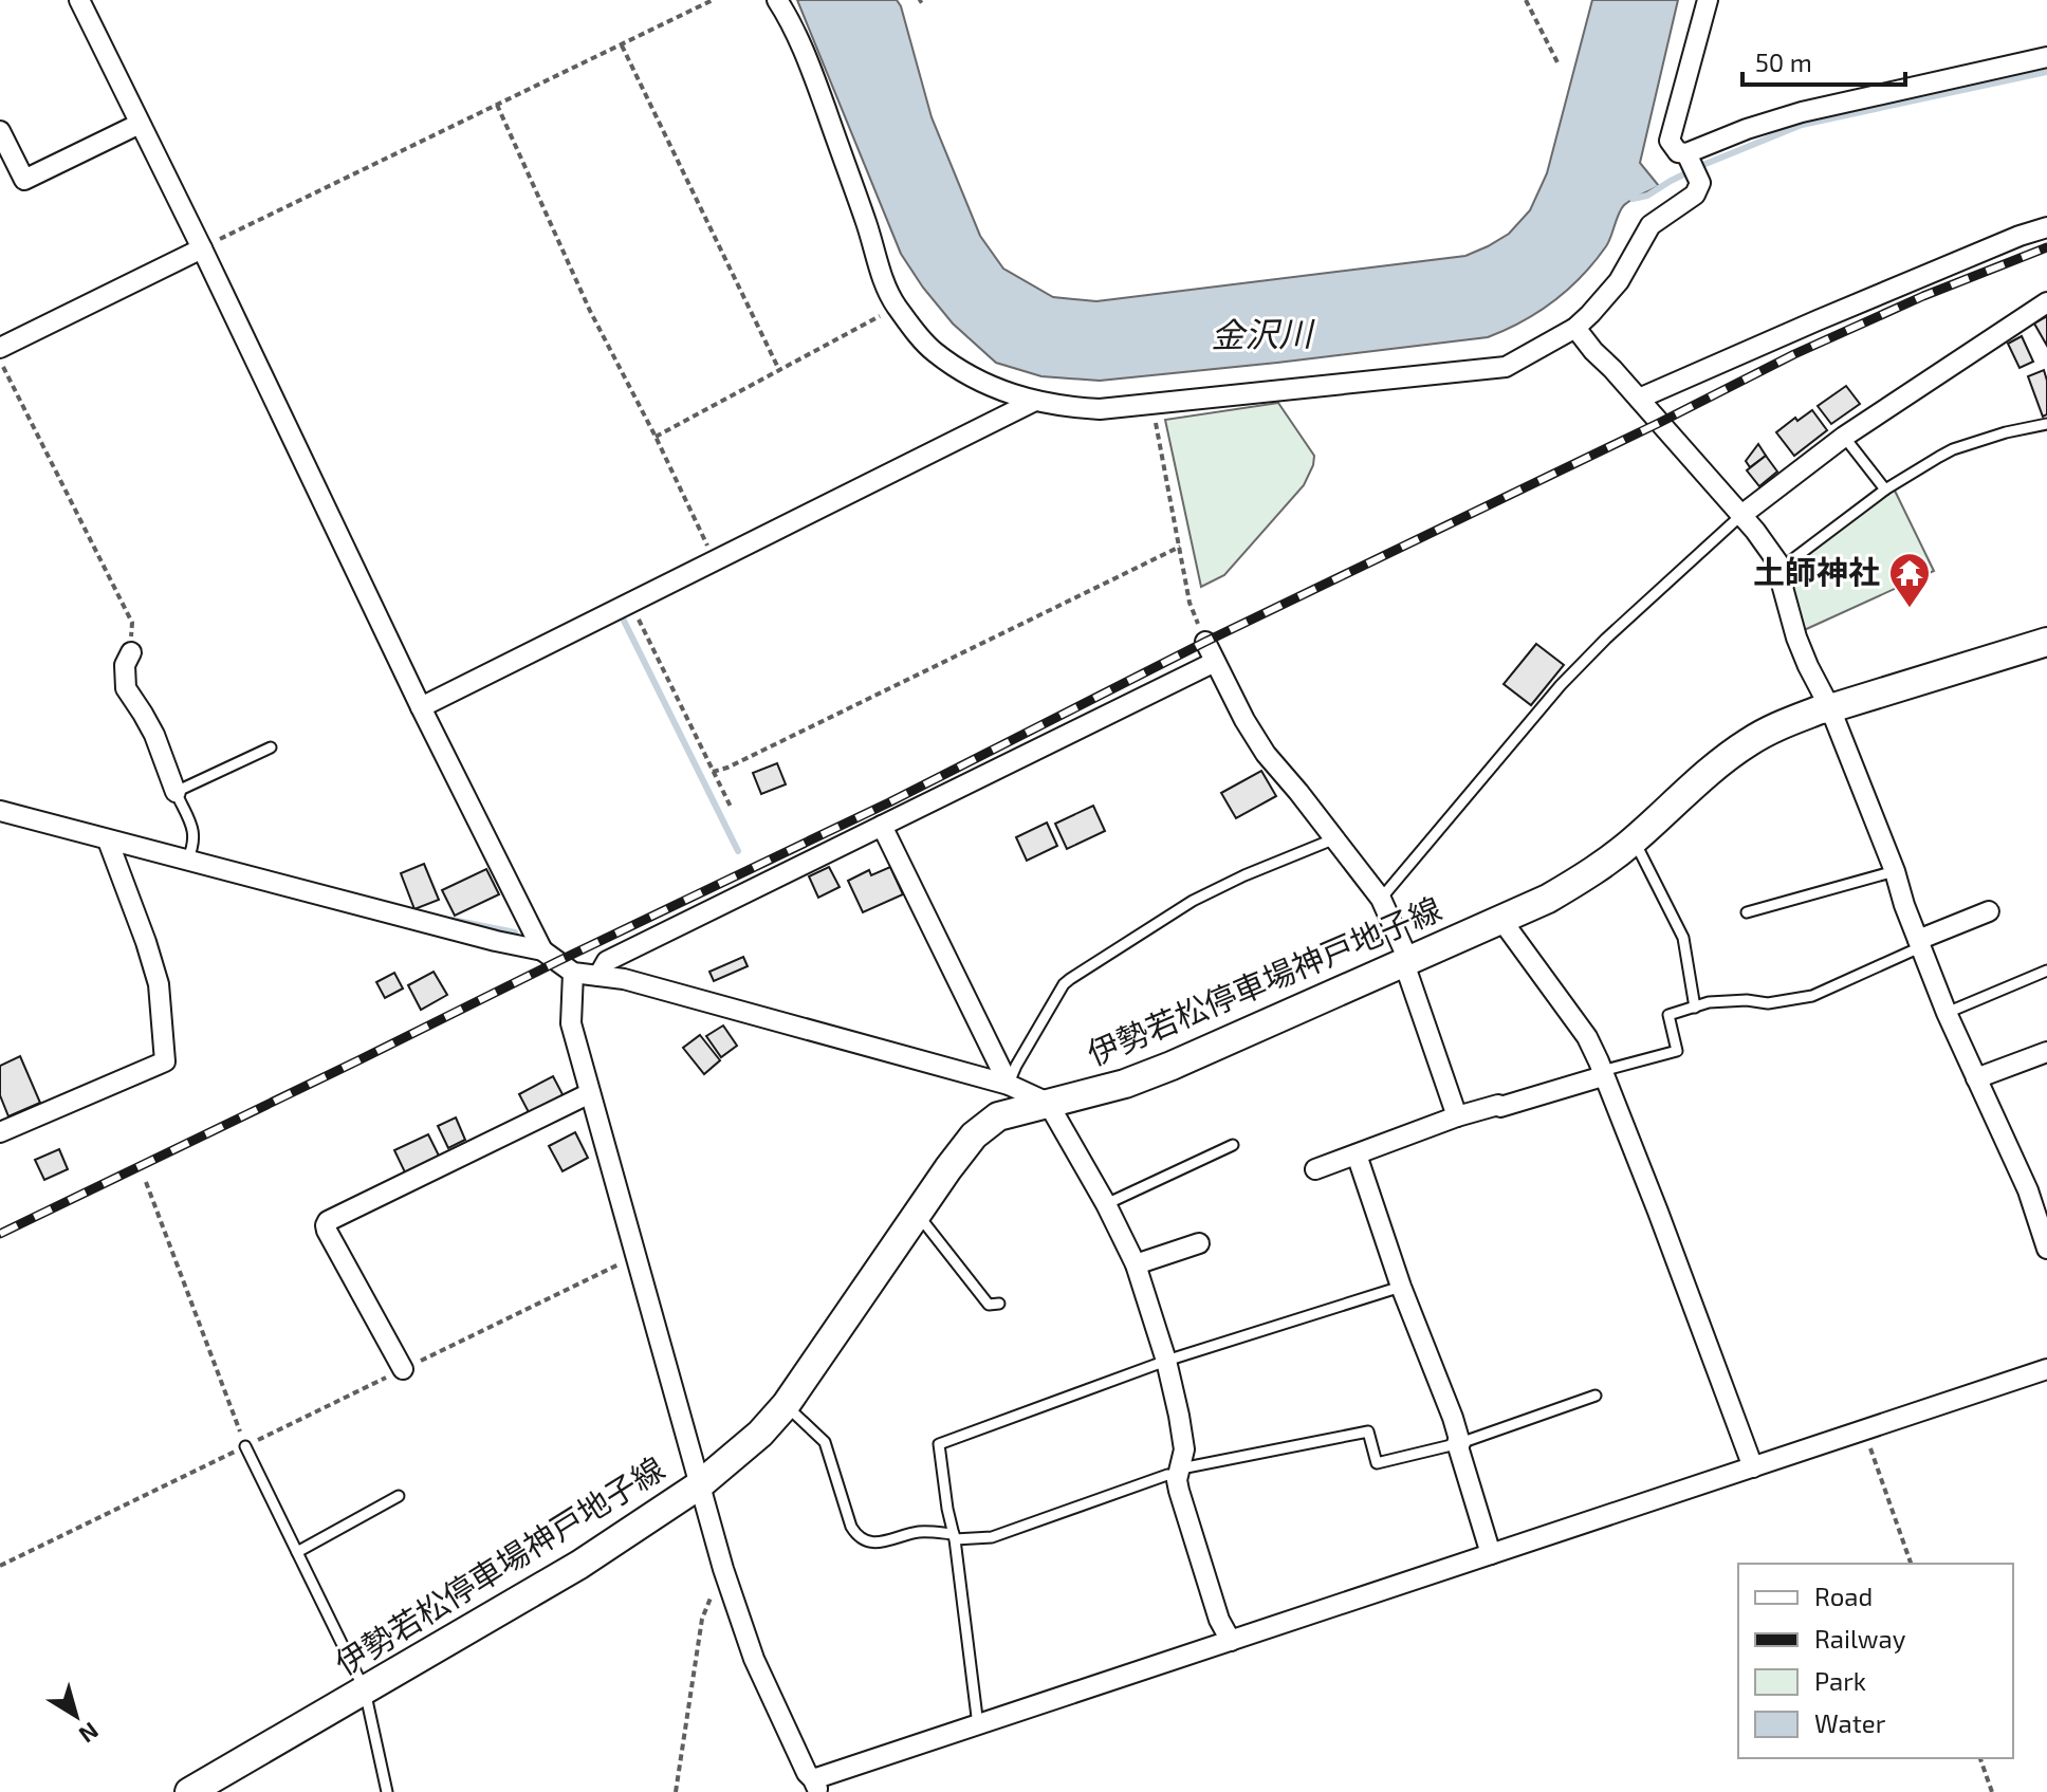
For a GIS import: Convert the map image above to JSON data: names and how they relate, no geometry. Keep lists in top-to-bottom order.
{
  "streets": {
    "main road": ["伊勢若松停車場神戸地子線"]
  },
  "water": ["金沢川"],
  "places": {
    "temple": ["土師神社"]
  },
  "legend": [
    "Road",
    "Railway",
    "Park",
    "Water"
  ],
  "scale_bar": "50 m",
  "north": "bottom right"
}
